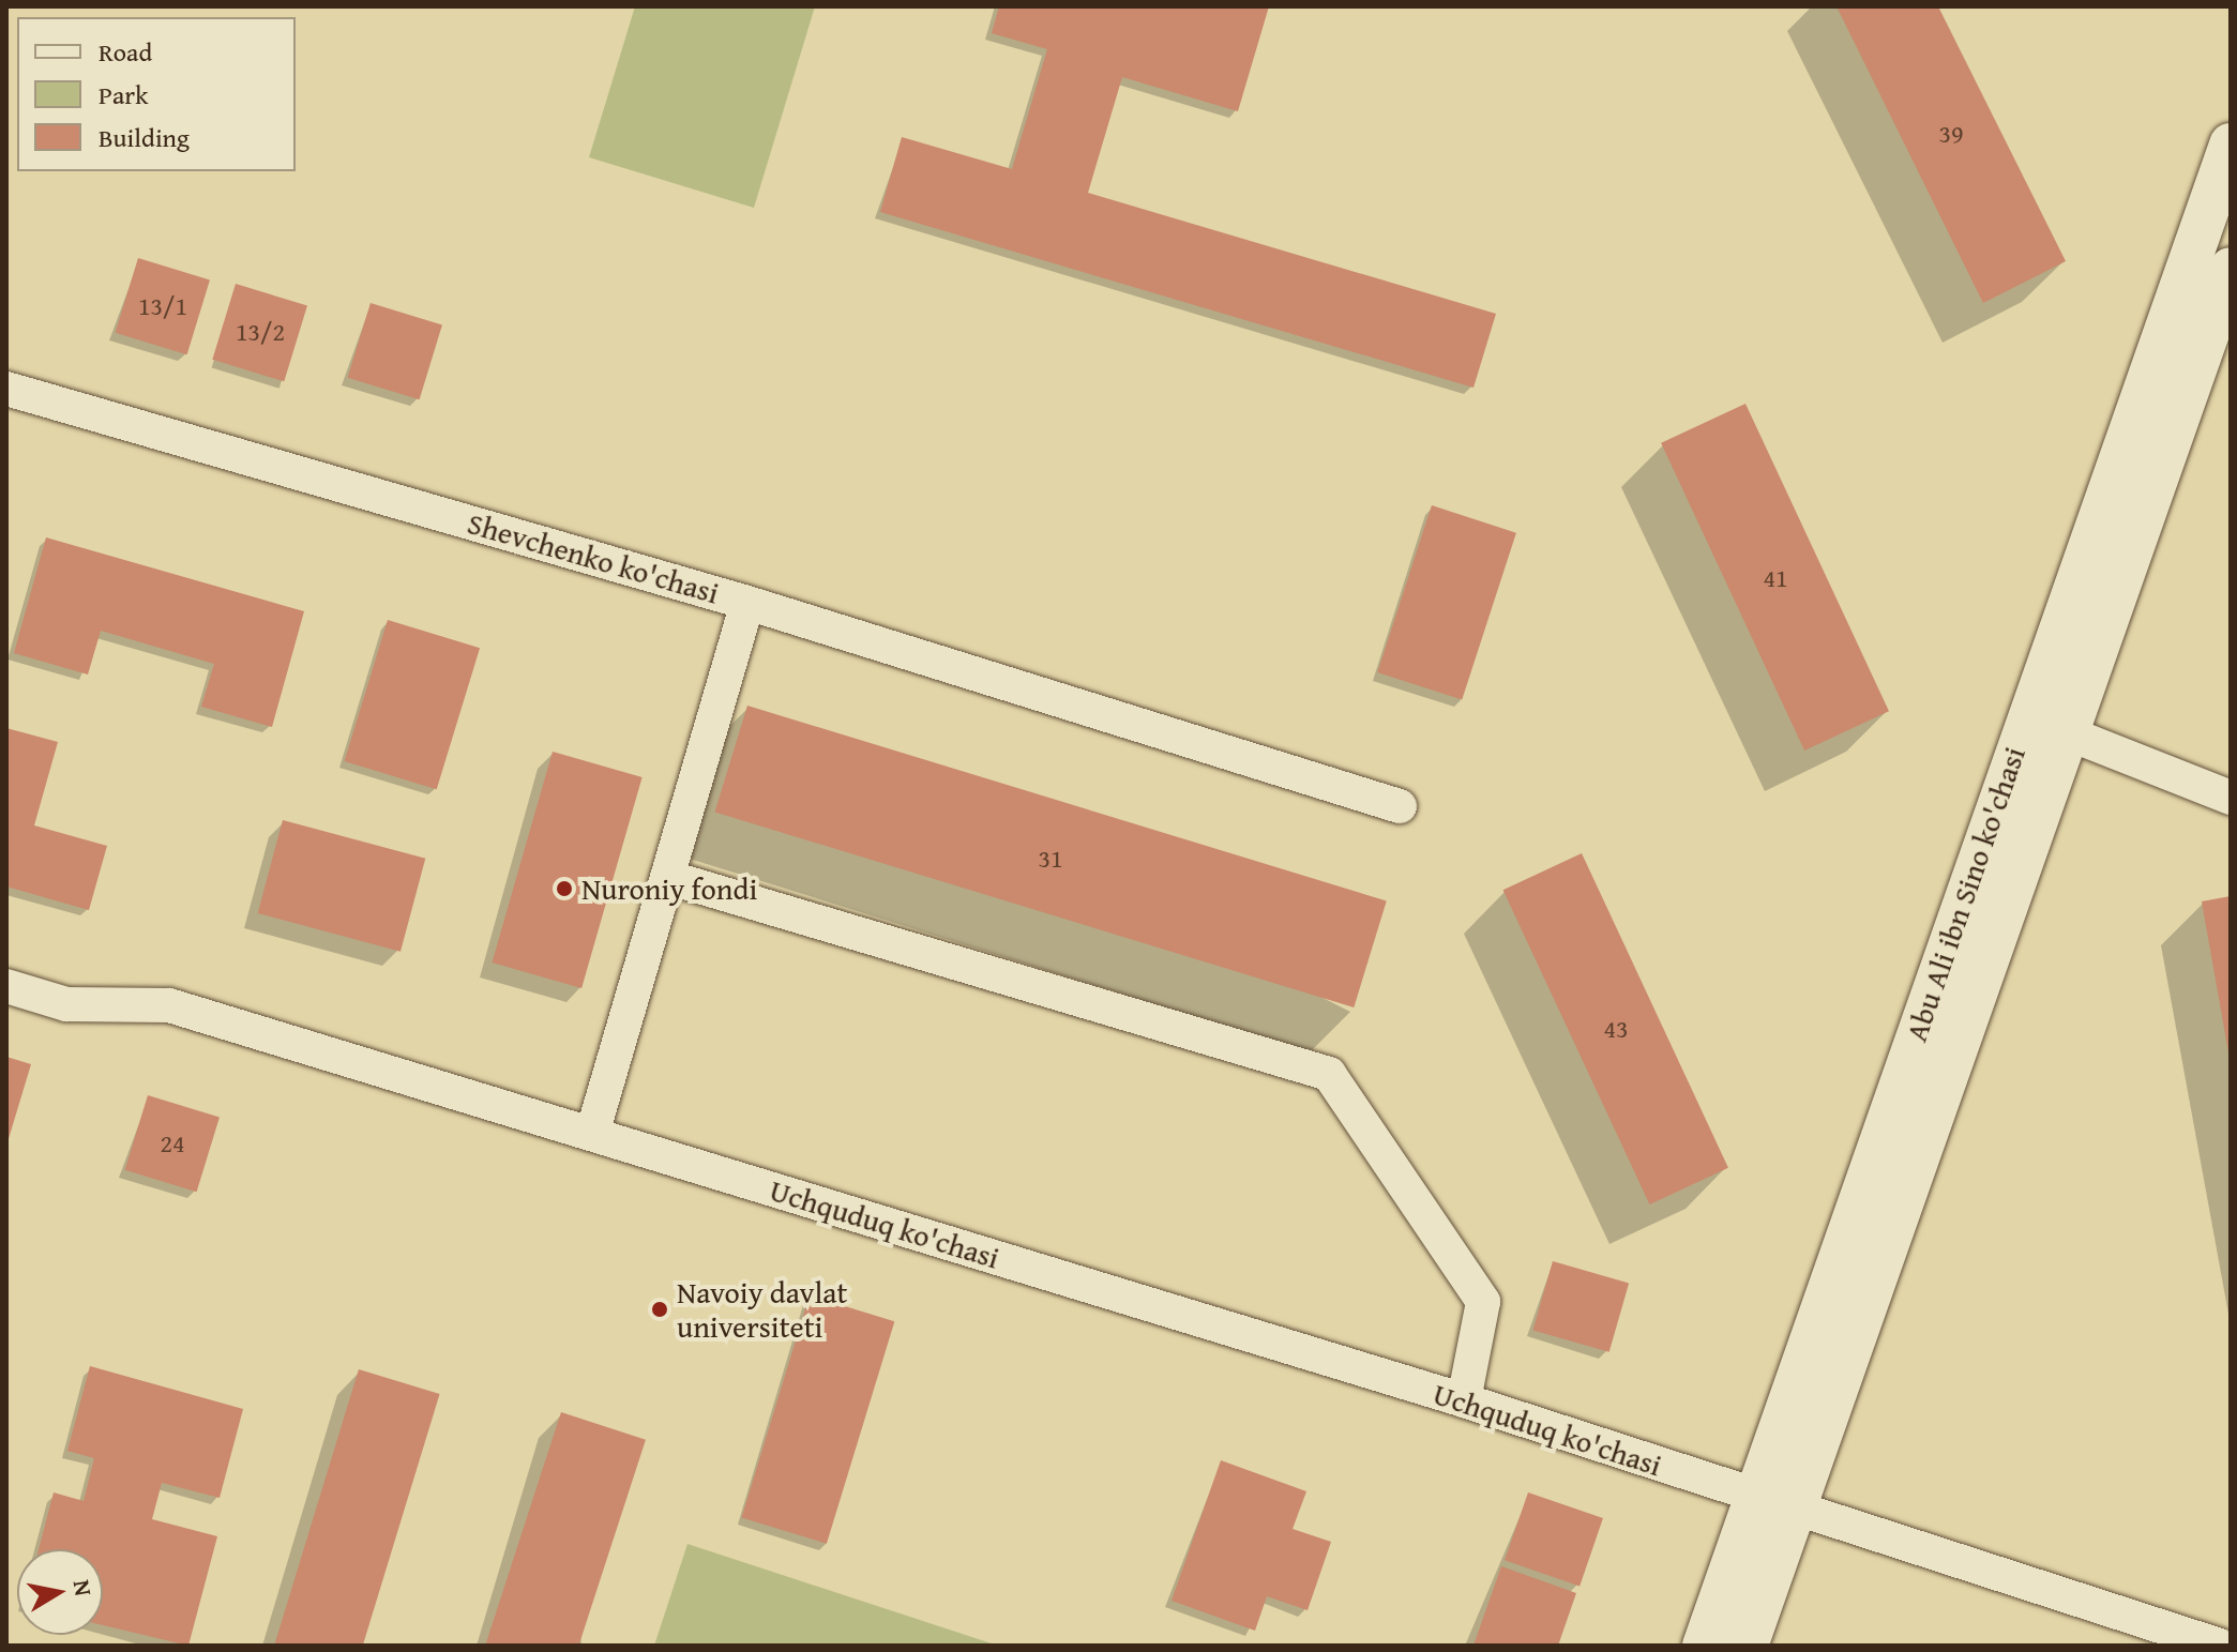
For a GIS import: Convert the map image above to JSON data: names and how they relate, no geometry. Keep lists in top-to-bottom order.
{
  "streets": {
    "street": ["Shevchenko ko'chasi", "Abu Ali ibn Sino ko'chasi", "Uchquduq ko'chasi"]
  },
  "crossings": [
    ["Shevchenko ko'chasi", "Uchquduq ko'chasi"],
    ["Abu Ali ibn Sino ko'chasi", "Uchquduq ko'chasi"]
  ],
  "places": ["Nuroniy fondi", "Navoiy davlat universiteti"],
  "house_numbers": [
    "39",
    "13/1",
    "13/2",
    "41",
    "31",
    "43",
    "24"
  ],
  "legend": ["Road", "Park", "Building"],
  "north": "right"
}
